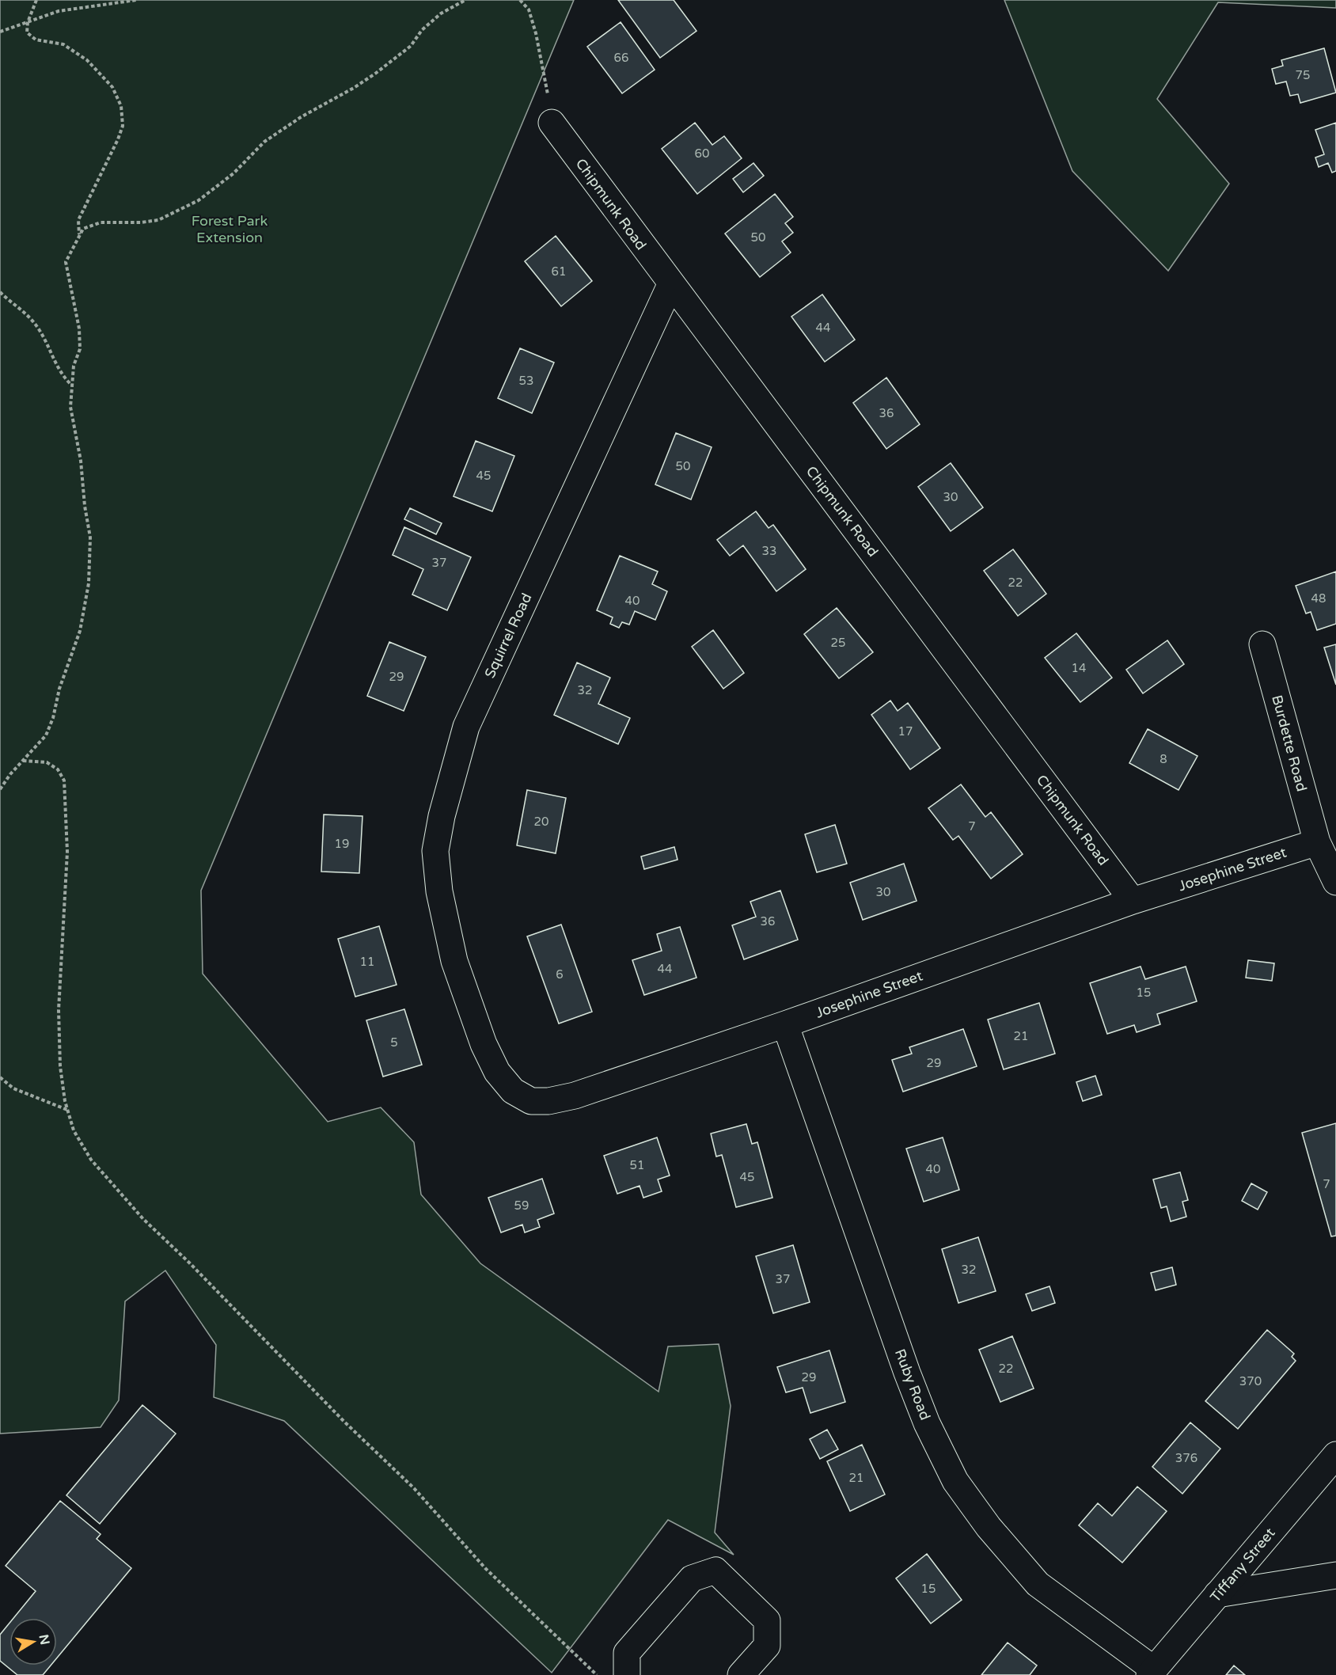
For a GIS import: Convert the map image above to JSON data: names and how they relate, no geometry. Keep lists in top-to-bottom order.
{
  "streets": {
    "street": [
      "Chipmunk Road",
      "Squirrel Road",
      "Burdette Road",
      "Josephine Street",
      "Ruby Road",
      "Tiffany Street"
    ]
  },
  "crossings": [
    ["Chipmunk Road", "Squirrel Road"],
    ["Chipmunk Road", "Josephine Street"],
    ["Squirrel Road", "Josephine Street"],
    ["Burdette Road", "Josephine Street"],
    ["Josephine Street", "Ruby Road"],
    ["Ruby Road", "Tiffany Street"]
  ],
  "parks": ["Forest Park Extension"],
  "house_numbers": [
    "66",
    "75",
    "60",
    "50",
    "61",
    "44",
    "53",
    "36",
    "50",
    "45",
    "30",
    "33",
    "37",
    "22",
    "48",
    "40",
    "25",
    "14",
    "29",
    "32",
    "17",
    "8",
    "20",
    "7",
    "19",
    "30",
    "36",
    "11",
    "44",
    "6",
    "15",
    "21",
    "5",
    "29",
    "51",
    "40",
    "45",
    "7",
    "59",
    "32",
    "37",
    "22",
    "29",
    "370",
    "376",
    "21",
    "15"
  ],
  "north": "right"
}
